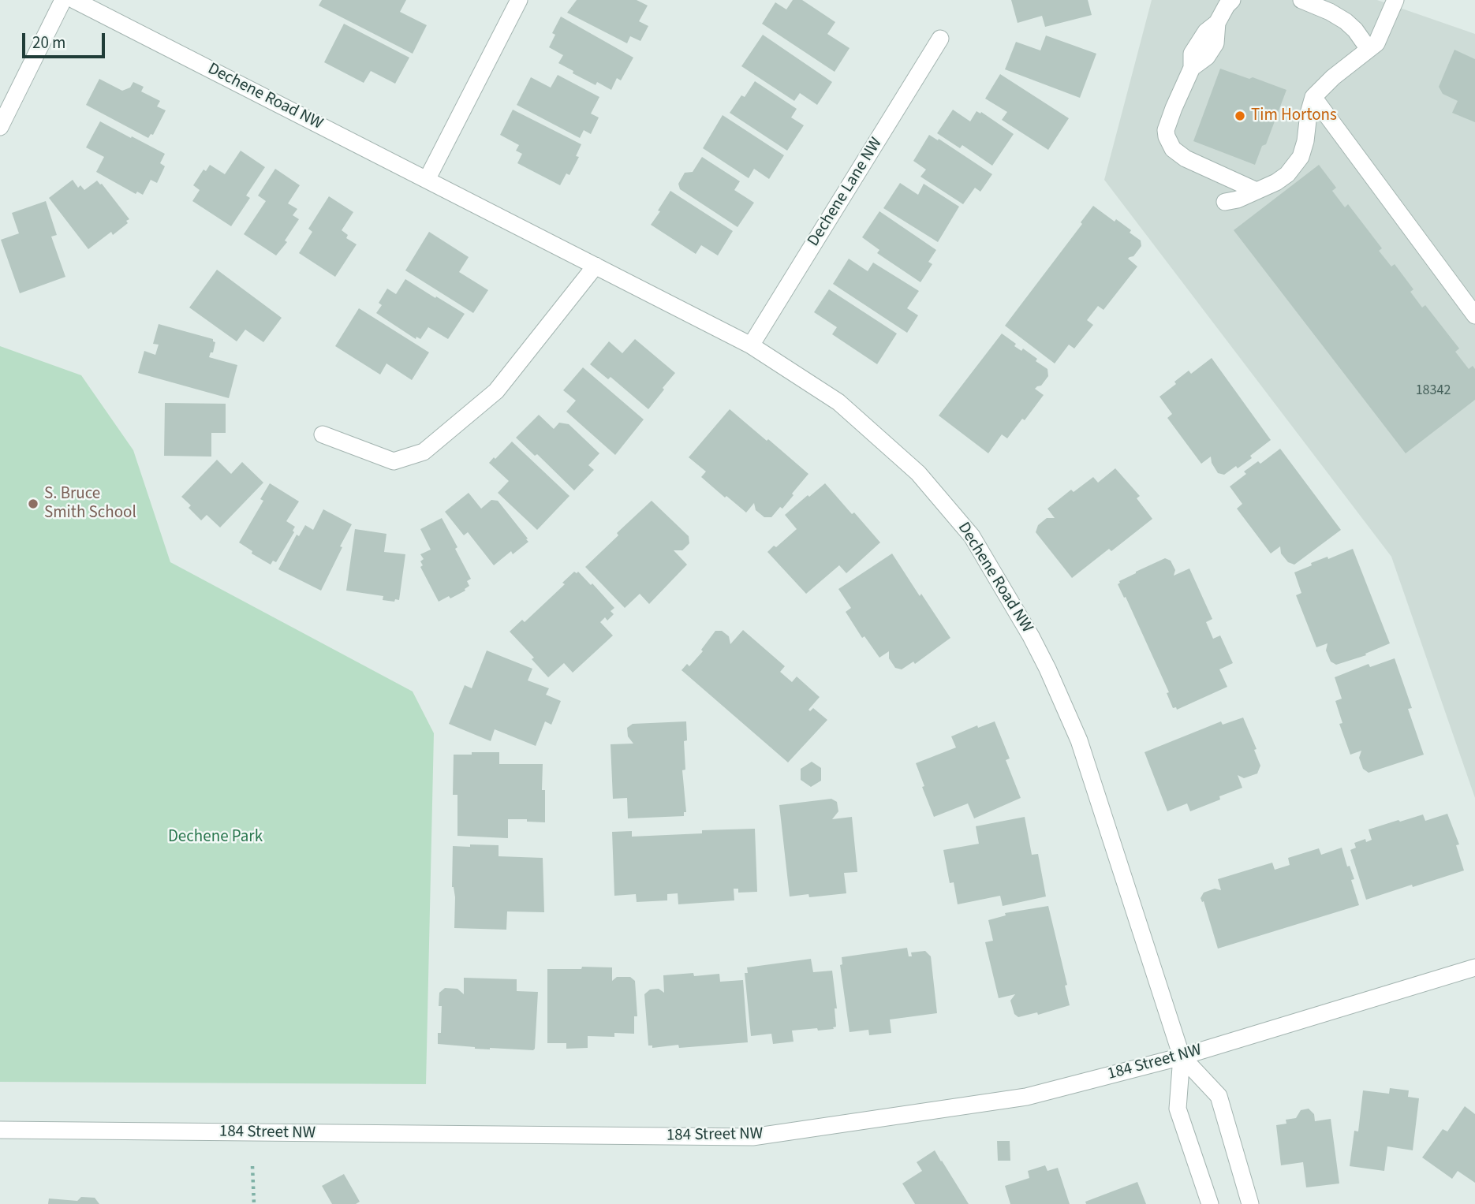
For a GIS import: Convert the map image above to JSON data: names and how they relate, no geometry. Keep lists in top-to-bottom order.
{
  "streets": {
    "street": ["Dechene Road NW", "Dechene Lane NW", "184 Street NW"]
  },
  "crossings": [
    ["Dechene Road NW", "Dechene Lane NW"],
    ["Dechene Road NW", "184 Street NW"]
  ],
  "parks": ["Dechene Park"],
  "places": ["Tim Hortons", "S. Bruce Smith School"],
  "house_numbers": ["18342"],
  "scale_bar": "20 m"
}
